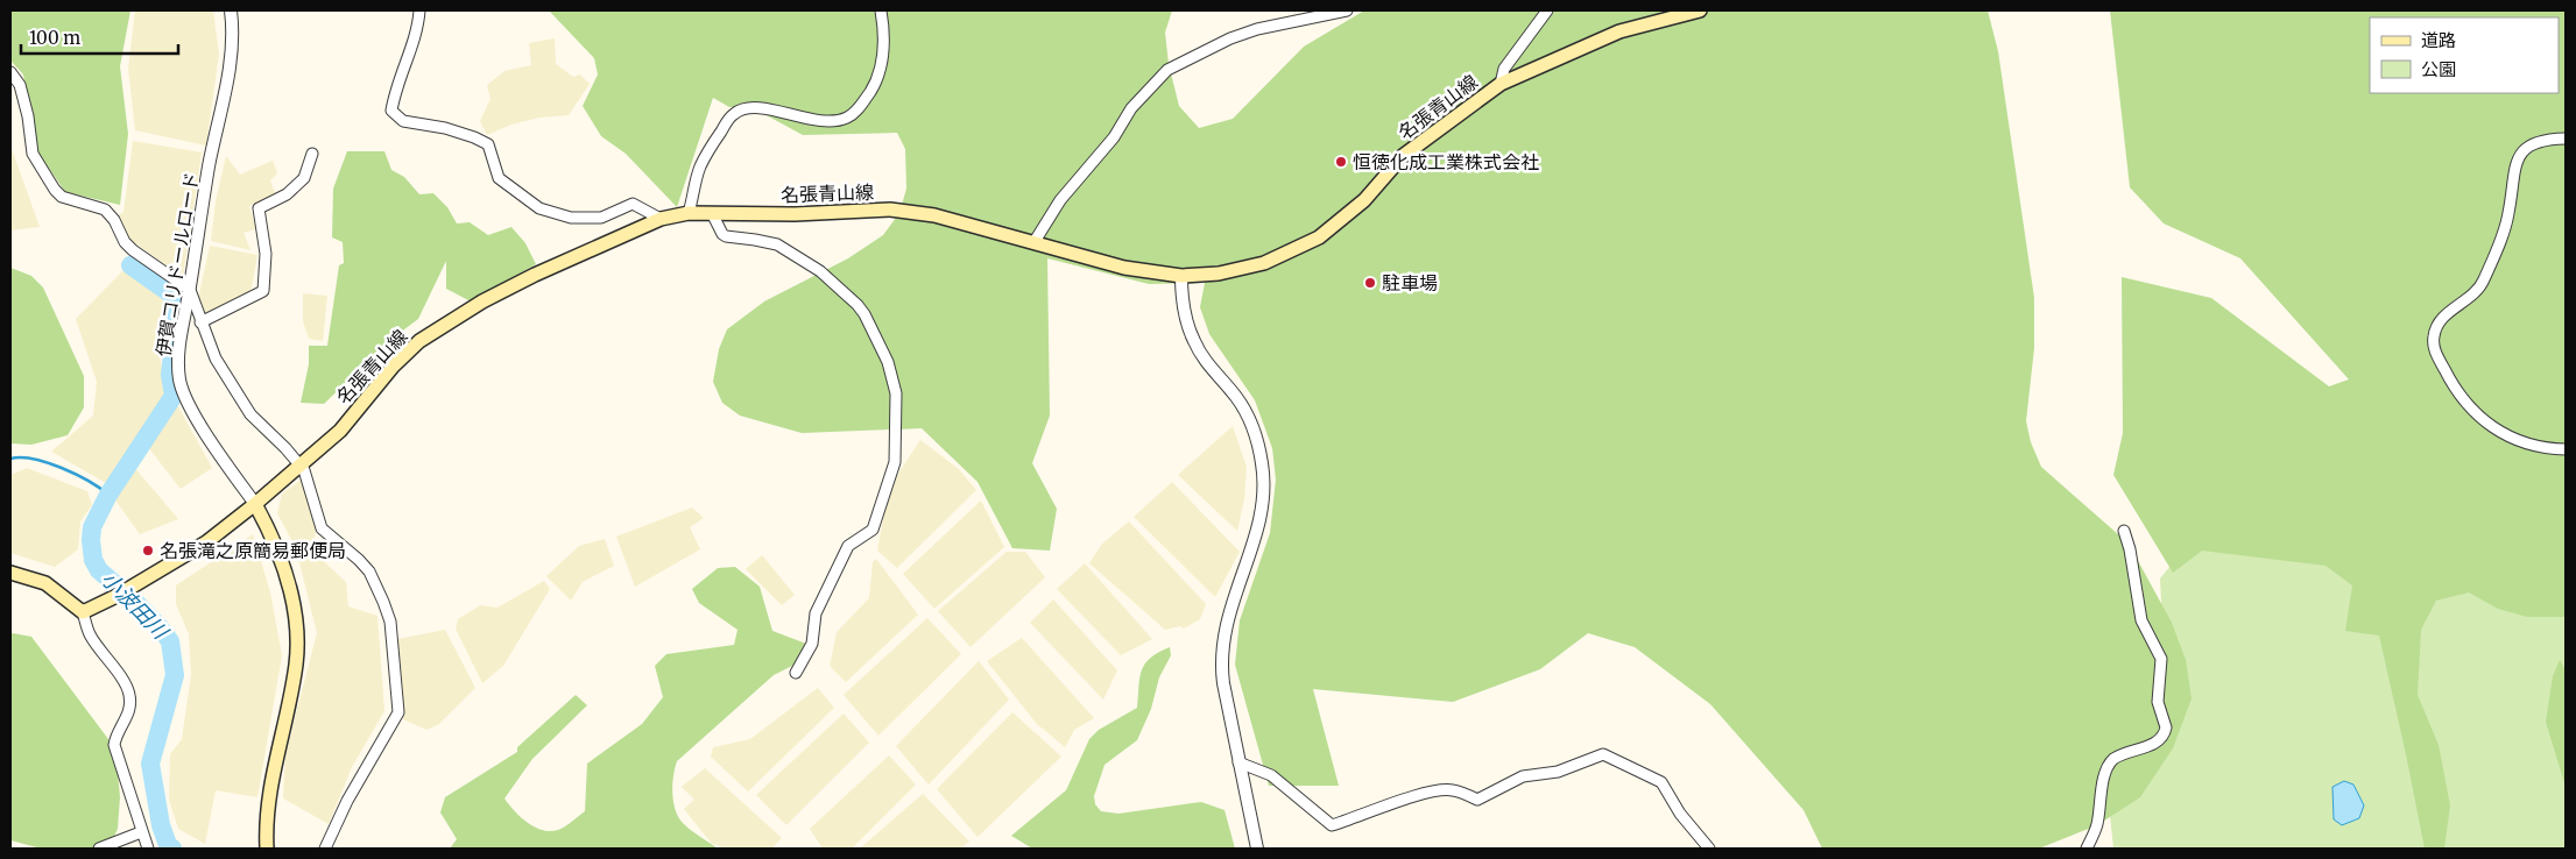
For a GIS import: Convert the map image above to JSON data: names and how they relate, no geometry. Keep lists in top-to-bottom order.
{
  "streets": {
    "main road": ["名張青山線"],
    "street": ["伊賀コリドールロード"]
  },
  "crossings": [
    ["名張青山線", "伊賀コリドールロード"]
  ],
  "water": ["小波田川"],
  "places": ["恒徳化成工業株式会社", "駐車場", "名張滝之原簡易郵便局"],
  "legend": ["道路", "公園"],
  "scale_bar": "100 m"
}
